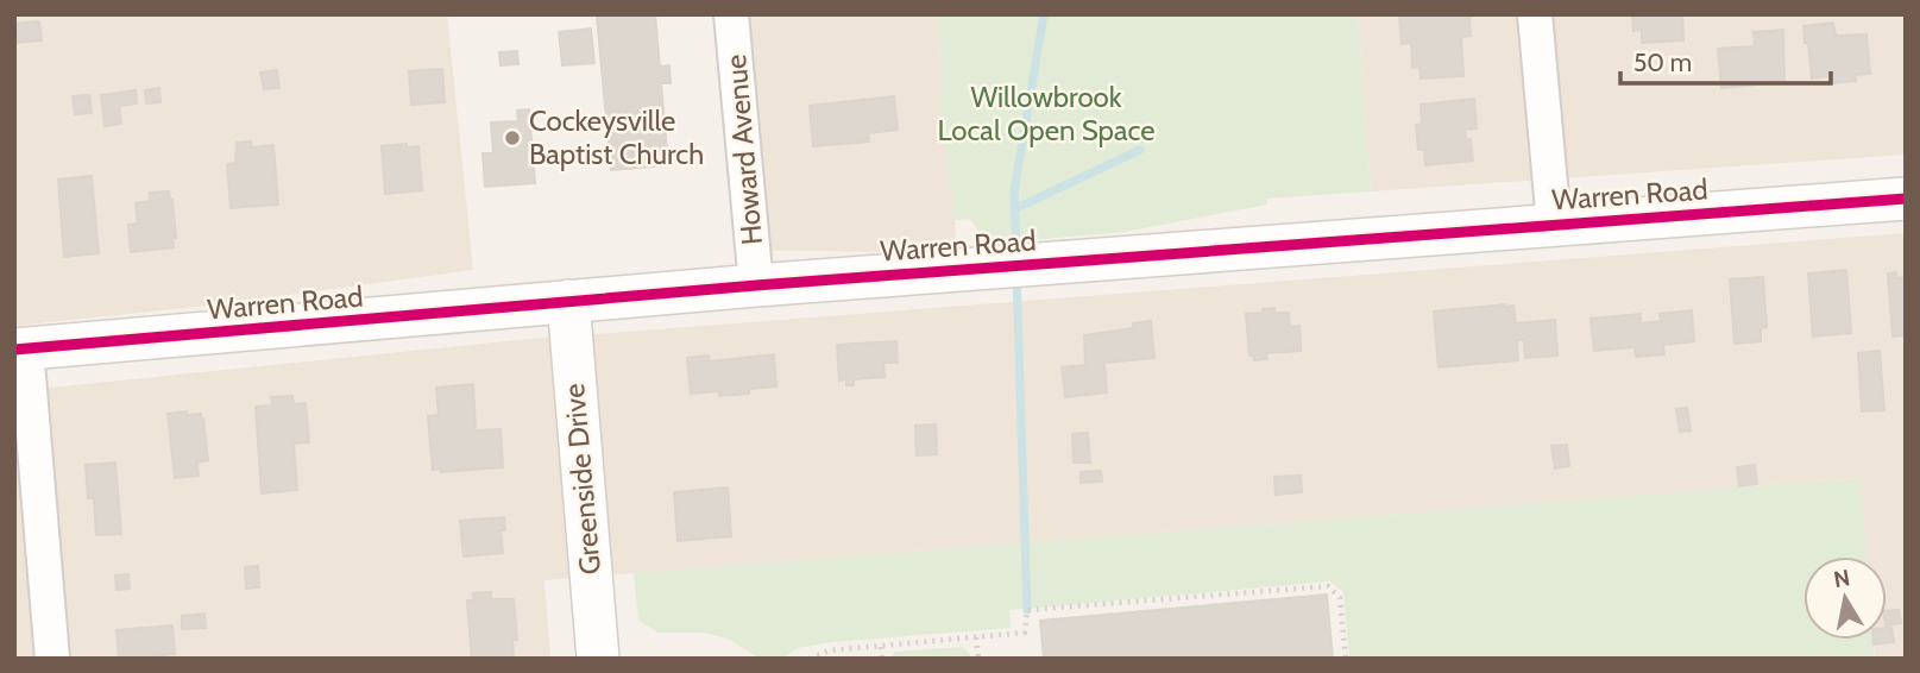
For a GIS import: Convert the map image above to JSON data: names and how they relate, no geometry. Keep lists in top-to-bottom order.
{
  "streets": {
    "street": ["Howard Avenue", "Warren Road", "Greenside Drive"]
  },
  "crossings": [
    ["Howard Avenue", "Warren Road"],
    ["Warren Road", "Greenside Drive"]
  ],
  "parks": ["Willowbrook Local Open Space"],
  "places": ["Cockeysville Baptist Church"],
  "scale_bar": "50 m",
  "north": "top"
}
